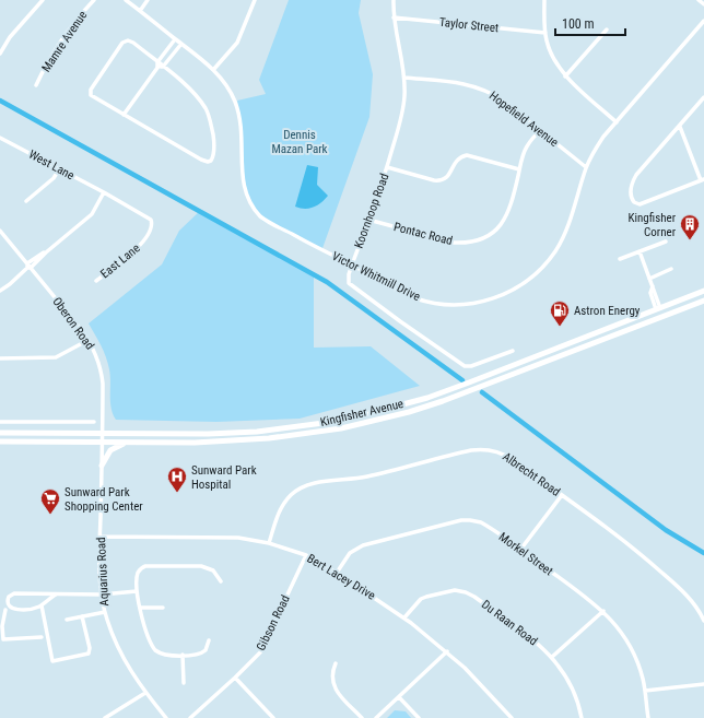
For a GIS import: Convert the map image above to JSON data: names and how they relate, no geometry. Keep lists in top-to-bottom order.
{
  "streets": {
    "street": [
      "Taylor Street",
      "Mamre Avenue",
      "Hopefield Avenue",
      "West Lane",
      "Koornhoop Road",
      "Pontac Road",
      "East Lane",
      "Victor Whitmill Drive",
      "Oberon Road",
      "Kingfisher Avenue",
      "Albrecht Road",
      "Morkel Street",
      "Aquarius Road",
      "Bert Lacey Drive",
      "Gibson Road",
      "Du Raan Road"
    ]
  },
  "crossings": [
    ["Taylor Street", "Koornhoop Road"],
    ["Hopefield Avenue", "Koornhoop Road"],
    ["Hopefield Avenue", "Pontac Road"],
    ["Hopefield Avenue", "Victor Whitmill Drive"],
    ["West Lane", "East Lane"],
    ["Koornhoop Road", "Pontac Road"],
    ["Koornhoop Road", "Victor Whitmill Drive"],
    ["Oberon Road", "Kingfisher Avenue"],
    ["Oberon Road", "Aquarius Road"],
    ["Kingfisher Avenue", "Aquarius Road"],
    ["Albrecht Road", "Bert Lacey Drive"],
    ["Morkel Street", "Bert Lacey Drive"],
    ["Aquarius Road", "Bert Lacey Drive"],
    ["Bert Lacey Drive", "Gibson Road"],
    ["Bert Lacey Drive", "Du Raan Road"]
  ],
  "parks": ["Dennis Mazan Park"],
  "places": {
    "building": ["Kingfisher Corner"],
    "fuel station": ["Astron Energy"],
    "hospital": ["Sunward Park Hospital"],
    "supermarket": ["Sunward Park Shopping Center"]
  },
  "scale_bar": "100 m"
}
